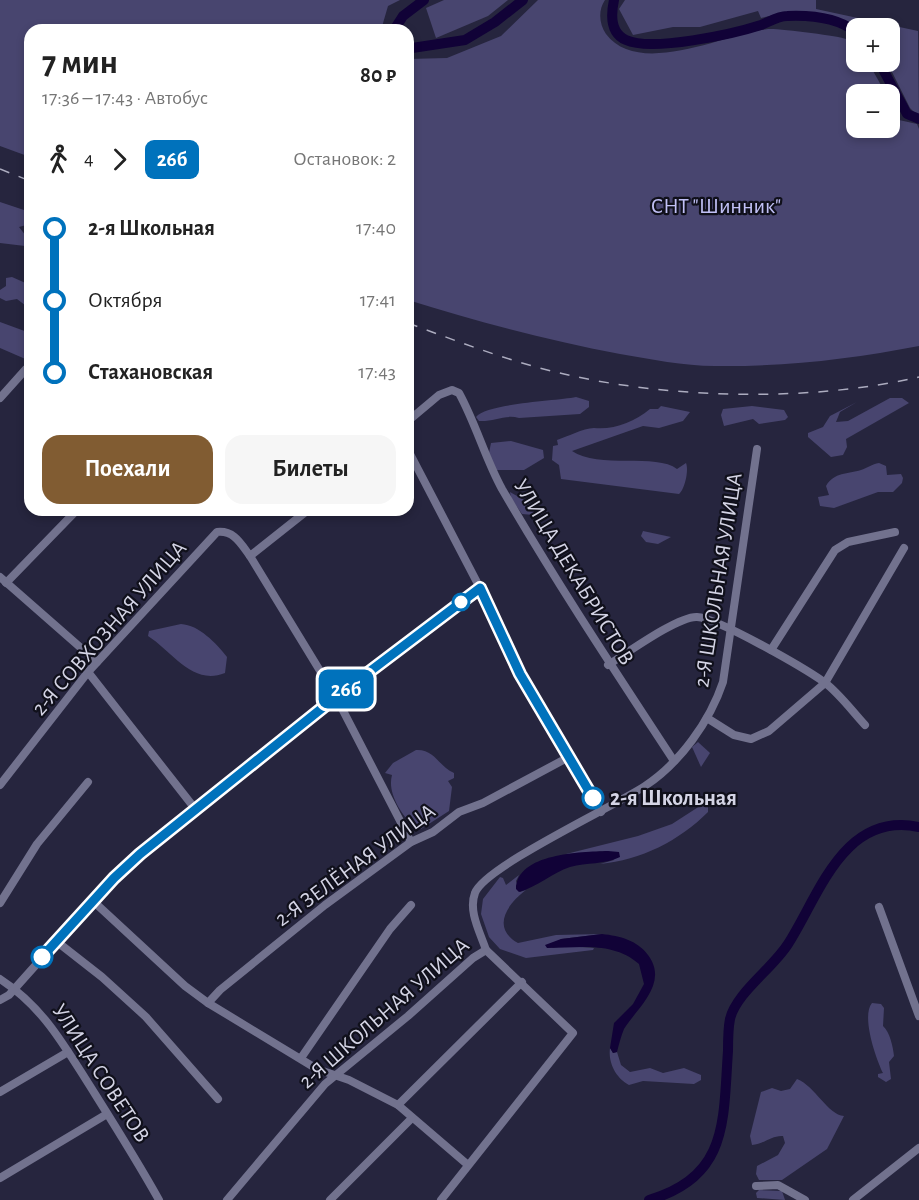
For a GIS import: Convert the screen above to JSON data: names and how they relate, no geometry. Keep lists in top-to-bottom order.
{
  "streets": {
    "street": [
      "УЛИЦА ДЕКАБРИСТОВ",
      "2-Я ШКОЛЬНАЯ УЛИЦА",
      "2-Я СОВХОЗНАЯ УЛИЦА",
      "2-Я ЗЕЛЁНАЯ УЛИЦА",
      "УЛИЦА СОВЕТОВ"
    ]
  },
  "crossings": [
    ["УЛИЦА ДЕКАБРИСТОВ", "2-Я ШКОЛЬНАЯ УЛИЦА"]
  ],
  "parks": ["СНТ \"Шинник\""],
  "places": ["2-я Школьная"],
  "lines": ["bus line 26б"],
  "page": {
    "on_map": "26б",
    "map_buttons": ["+", "−"],
    "heading": ["7 мин", "17:36 – 17:43 · Автобус", "80 ₽"],
    "legs": ["4", "26б", "Остановок: 2"],
    "list": [
      {
        "name": "2-я Школьная",
        "value": "17:40"
      },
      {
        "name": "Октября",
        "value": "17:41"
      },
      {
        "name": "Стахановская",
        "value": "17:43"
      }
    ],
    "buttons": ["Поехали", "Билеты"]
  }
}
